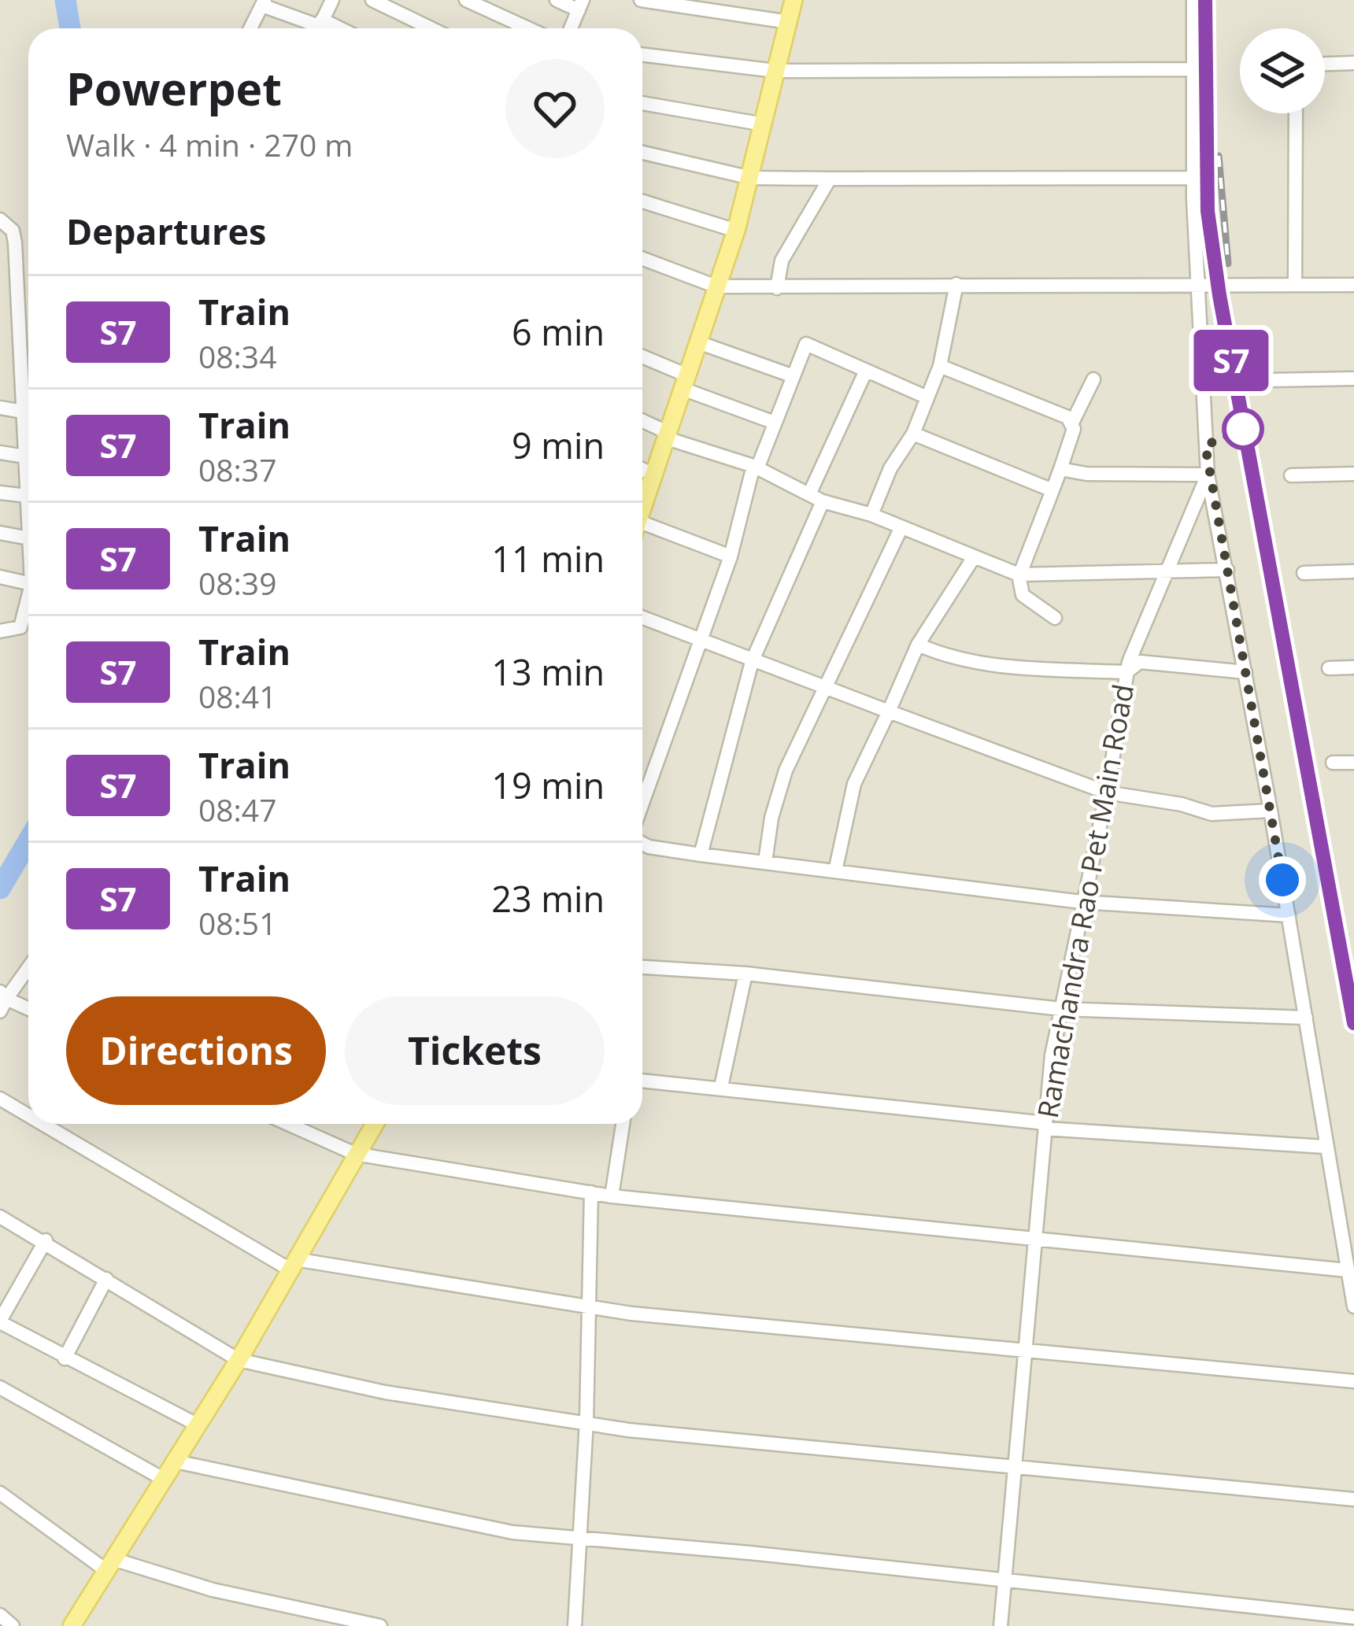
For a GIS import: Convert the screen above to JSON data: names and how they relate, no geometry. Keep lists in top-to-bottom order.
{
  "streets": {
    "street": ["Ramachandra Rao Pet Main Road"]
  },
  "page": {
    "on_map": "S7",
    "heading": [
      ["Powerpet", "Walk · 4 min · 270 m"],
      "Departures"
    ],
    "list": [
      {
        "mark": "S7",
        "name": "Train",
        "note": "08:34",
        "value": "6 min"
      },
      {
        "mark": "S7",
        "name": "Train",
        "note": "08:37",
        "value": "9 min"
      },
      {
        "mark": "S7",
        "name": "Train",
        "note": "08:39",
        "value": "11 min"
      },
      {
        "mark": "S7",
        "name": "Train",
        "note": "08:41",
        "value": "13 min"
      },
      {
        "mark": "S7",
        "name": "Train",
        "note": "08:47",
        "value": "19 min"
      },
      {
        "mark": "S7",
        "name": "Train",
        "note": "08:51",
        "value": "23 min"
      }
    ],
    "buttons": ["Directions", "Tickets"]
  }
}
